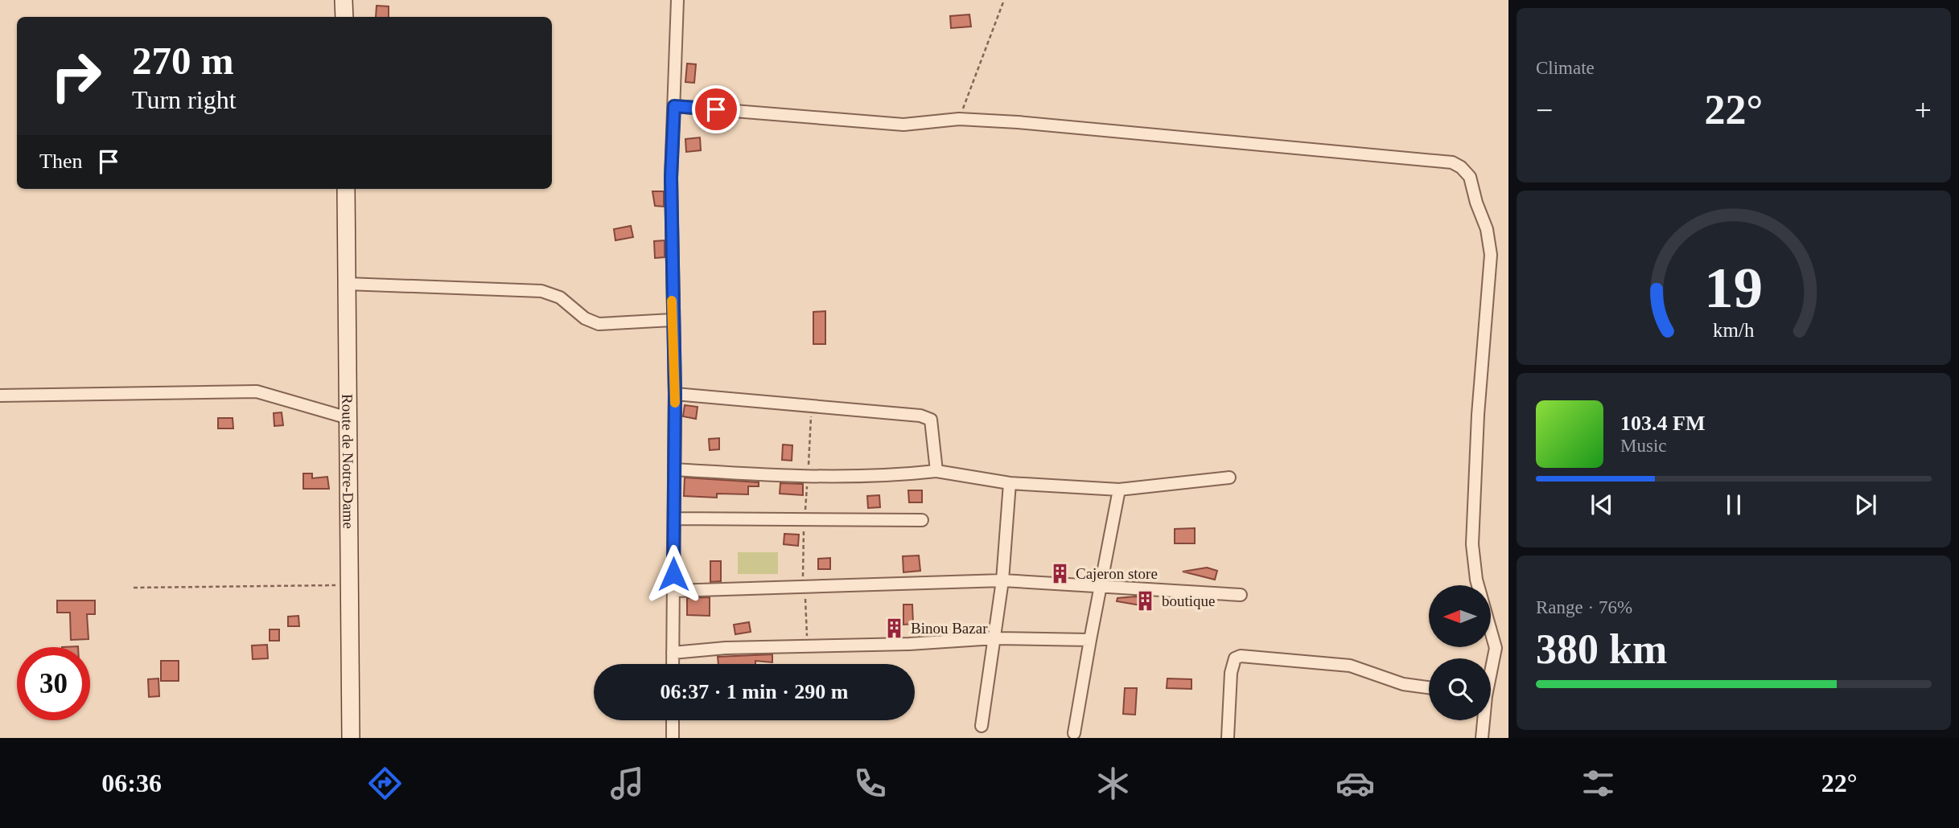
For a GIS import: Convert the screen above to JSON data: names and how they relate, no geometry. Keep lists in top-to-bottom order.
{
  "streets": {
    "street": ["Route de Notre-Dame"]
  },
  "places": {
    "building": ["Cajeron store", "boutique", "Binou Bazar"]
  },
  "north": "left",
  "page": {
    "tile": [
      "Climate",
      ["Range · 76%", "380 km"]
    ],
    "turn": ["270 m", "Turn right"],
    "heat": ["−", "22°", "+"],
    "then": "Then",
    "song": ["103.4 FM", "Music"],
    "limit": "30",
    "trip": "06:37 · 1 min · 290 m",
    "tabs": ["06:36", "22°"],
    "gauge": ["19", "km/h"]
  }
}
